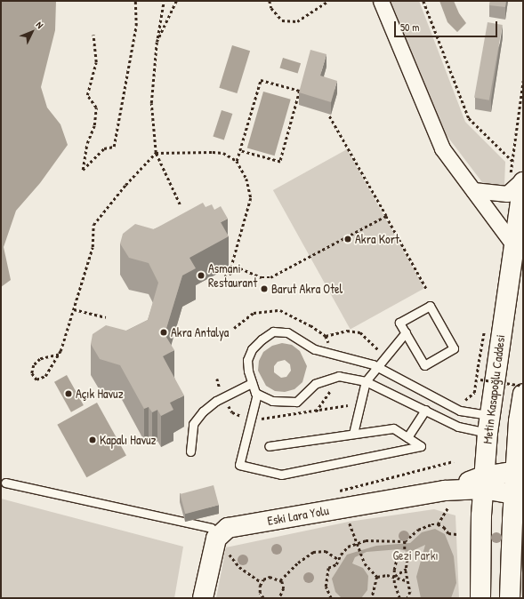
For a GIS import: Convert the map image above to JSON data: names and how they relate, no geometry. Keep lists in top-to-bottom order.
{
  "streets": {
    "main road": ["Metin Kasapoğlu Caddesi", "Eski Lara Yolu"]
  },
  "crossings": [
    ["Metin Kasapoğlu Caddesi", "Eski Lara Yolu"]
  ],
  "parks": ["Gezi Parkı"],
  "places": [
    "Akra Kort",
    "Asmani Restaurant",
    "Barut Akra Otel",
    "Akra Antalya",
    "Açık Havuz",
    "Kapalı Havuz"
  ],
  "scale_bar": "50 m",
  "north": "top right"
}
